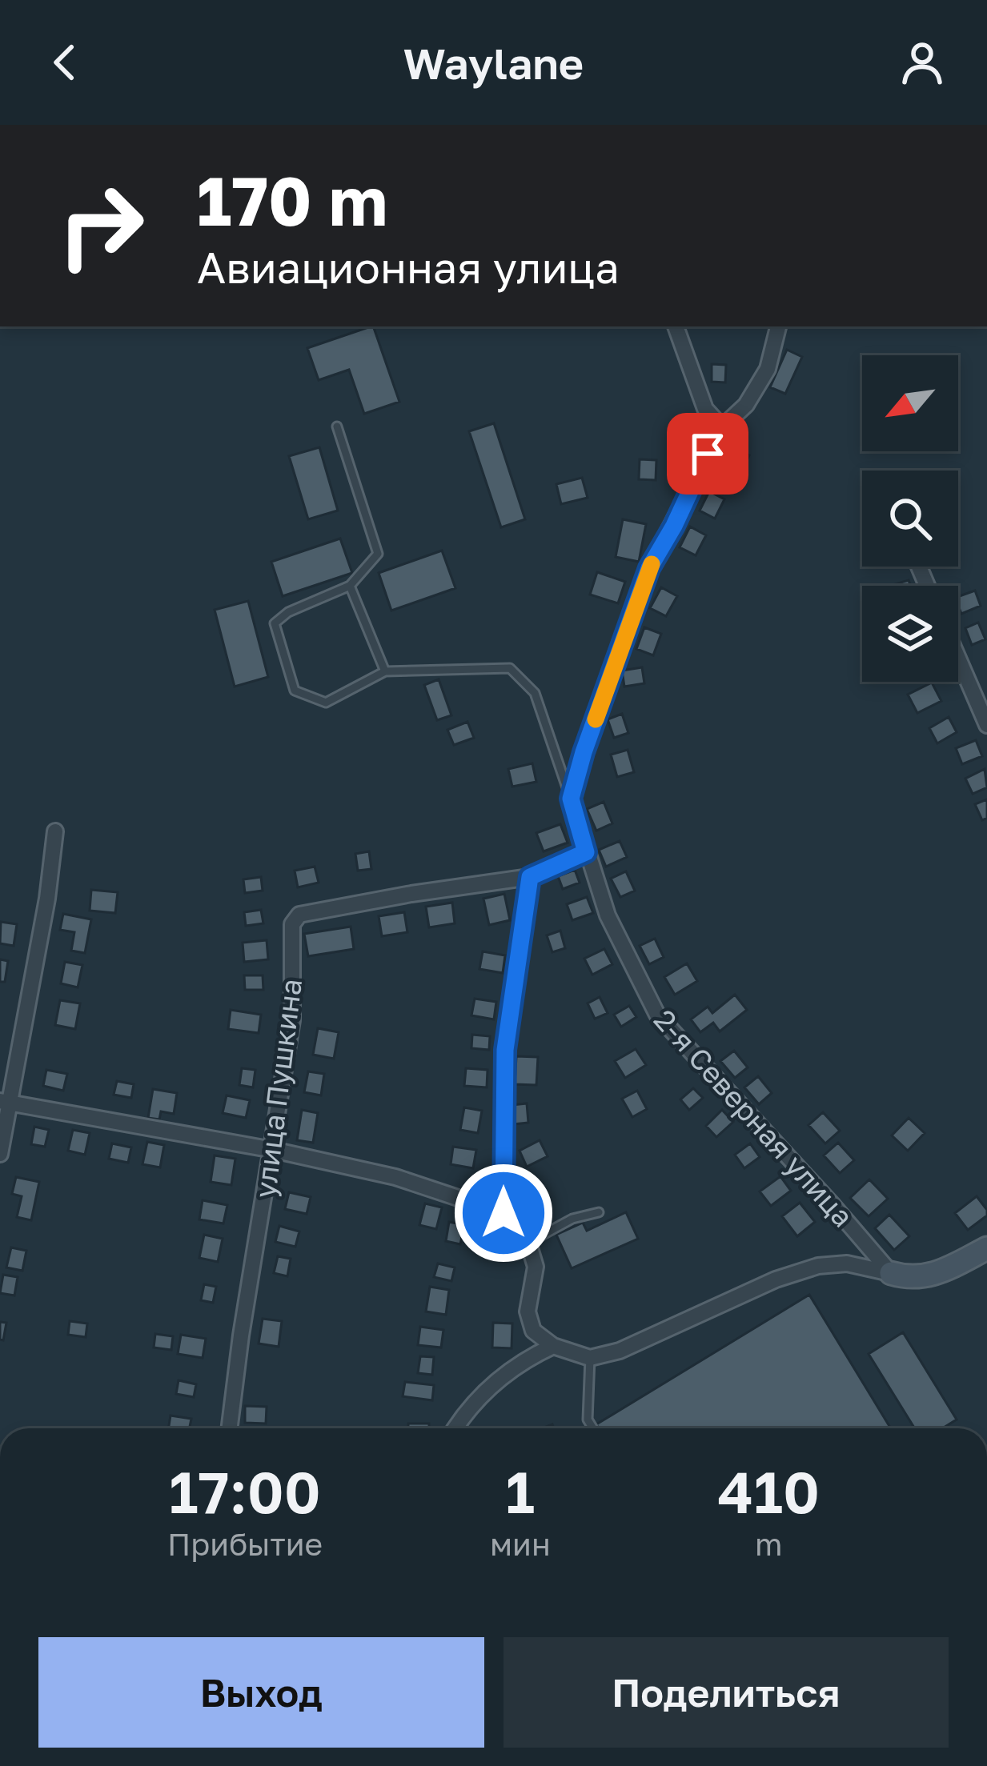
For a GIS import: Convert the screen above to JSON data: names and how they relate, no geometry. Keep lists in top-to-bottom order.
{
  "streets": {
    "street": ["улица Пушкина", "2-я Северная улица"]
  },
  "north": "bottom left",
  "page": {
    "header": "Waylane",
    "turn": ["170 m", "Авиационная улица"],
    "eta": [
      "17:00",
      "Прибытие",
      "1",
      "мин",
      "410",
      "m"
    ],
    "buttons": ["Выход", "Поделиться"]
  }
}
